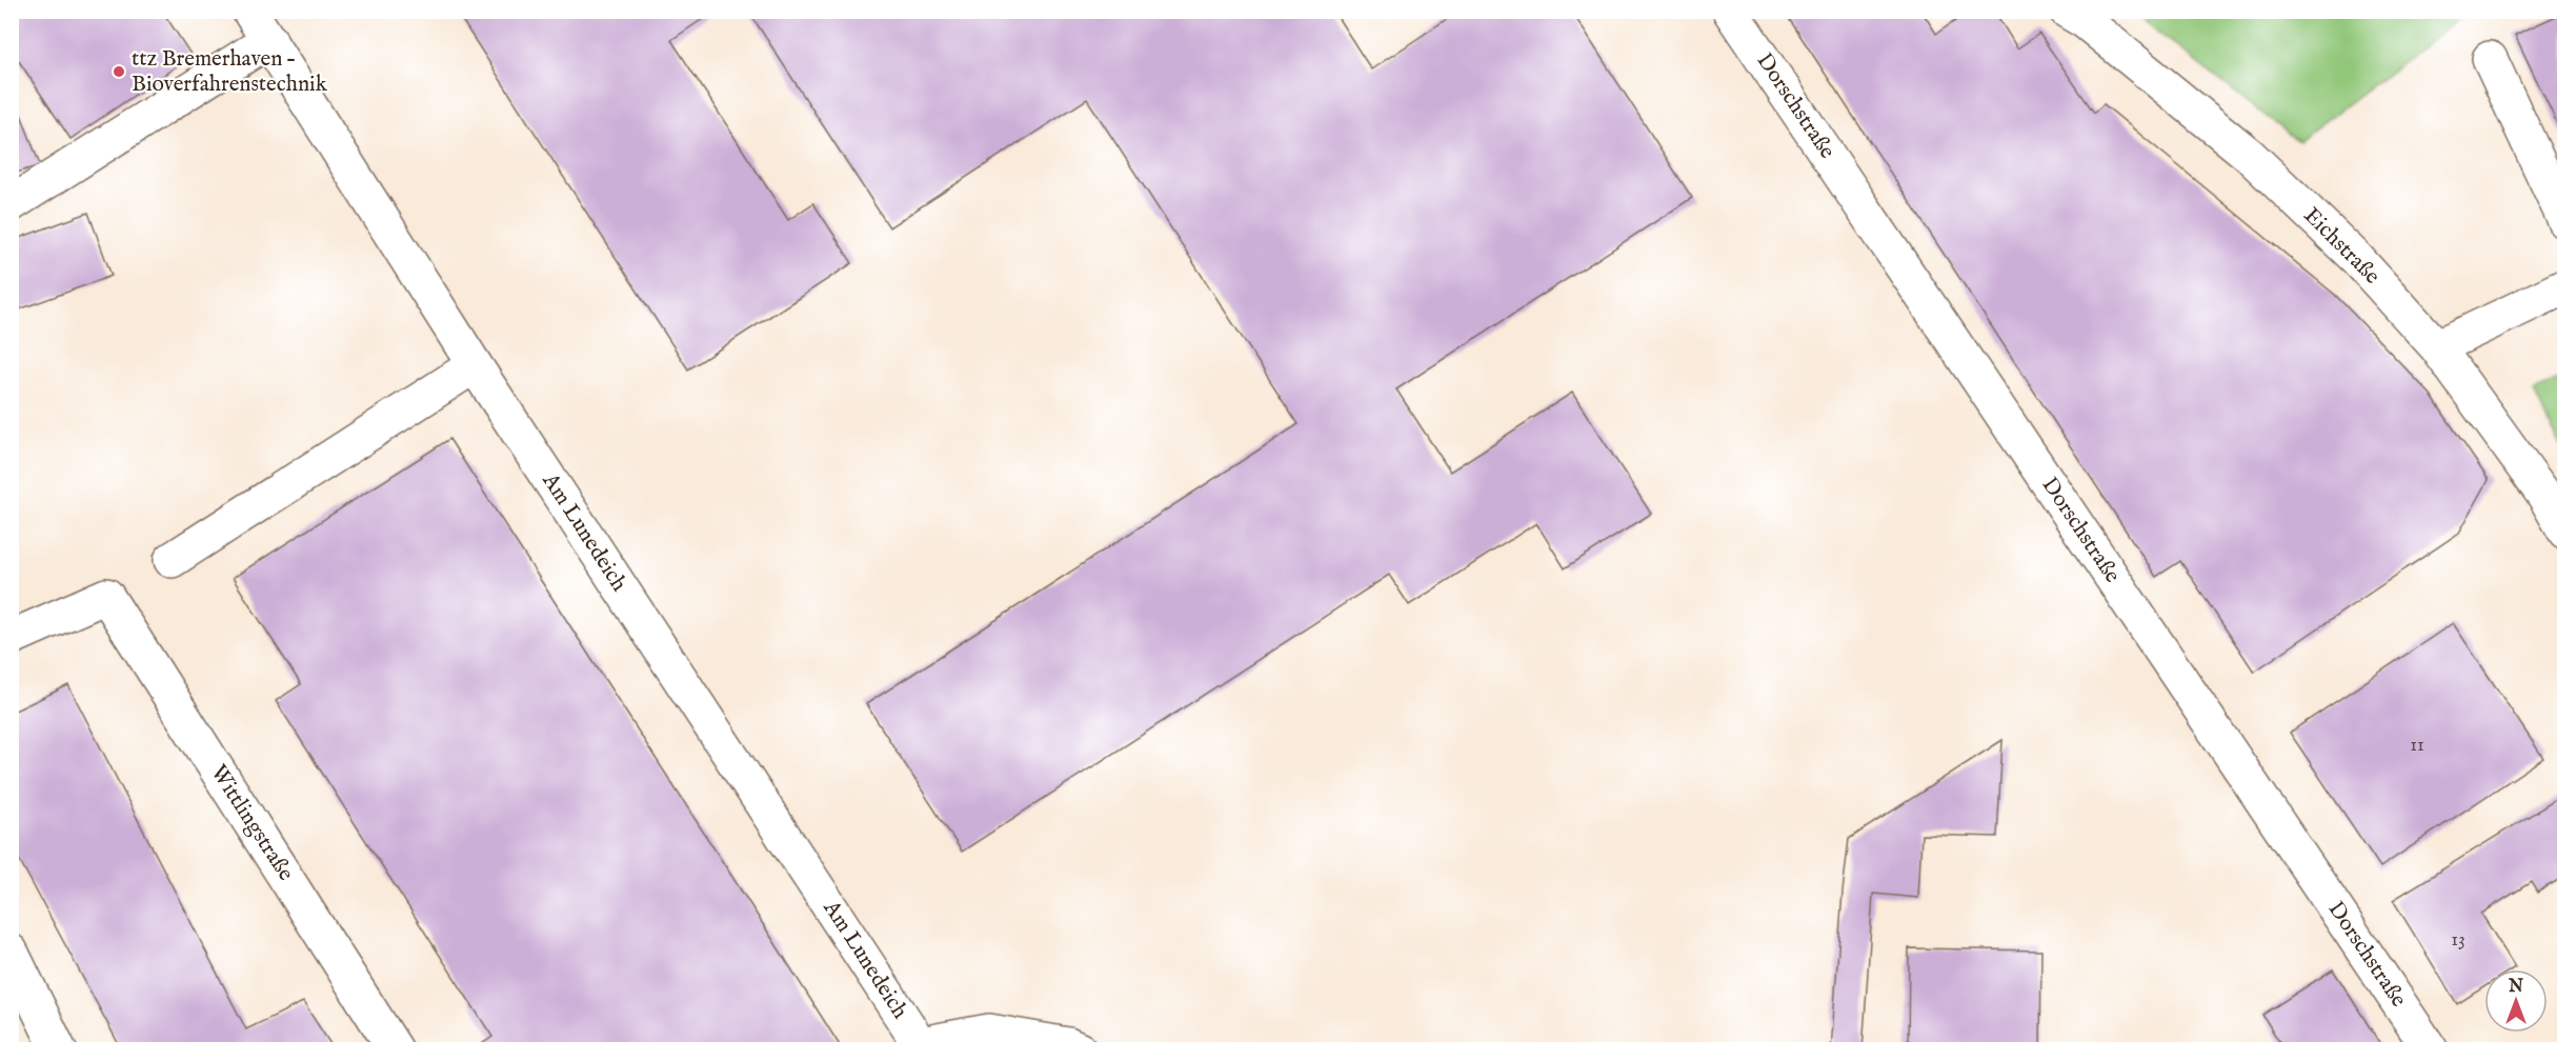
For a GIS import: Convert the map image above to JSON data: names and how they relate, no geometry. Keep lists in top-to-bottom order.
{
  "streets": {
    "street": [
      "Dorschstraße",
      "Eichstraße",
      "Am Lunedeich",
      "Wittlingstraße"
    ]
  },
  "places": ["ttz Bremerhaven – Bioverfahrenstechnik"],
  "house_numbers": ["11", "13"],
  "north": "top"
}
